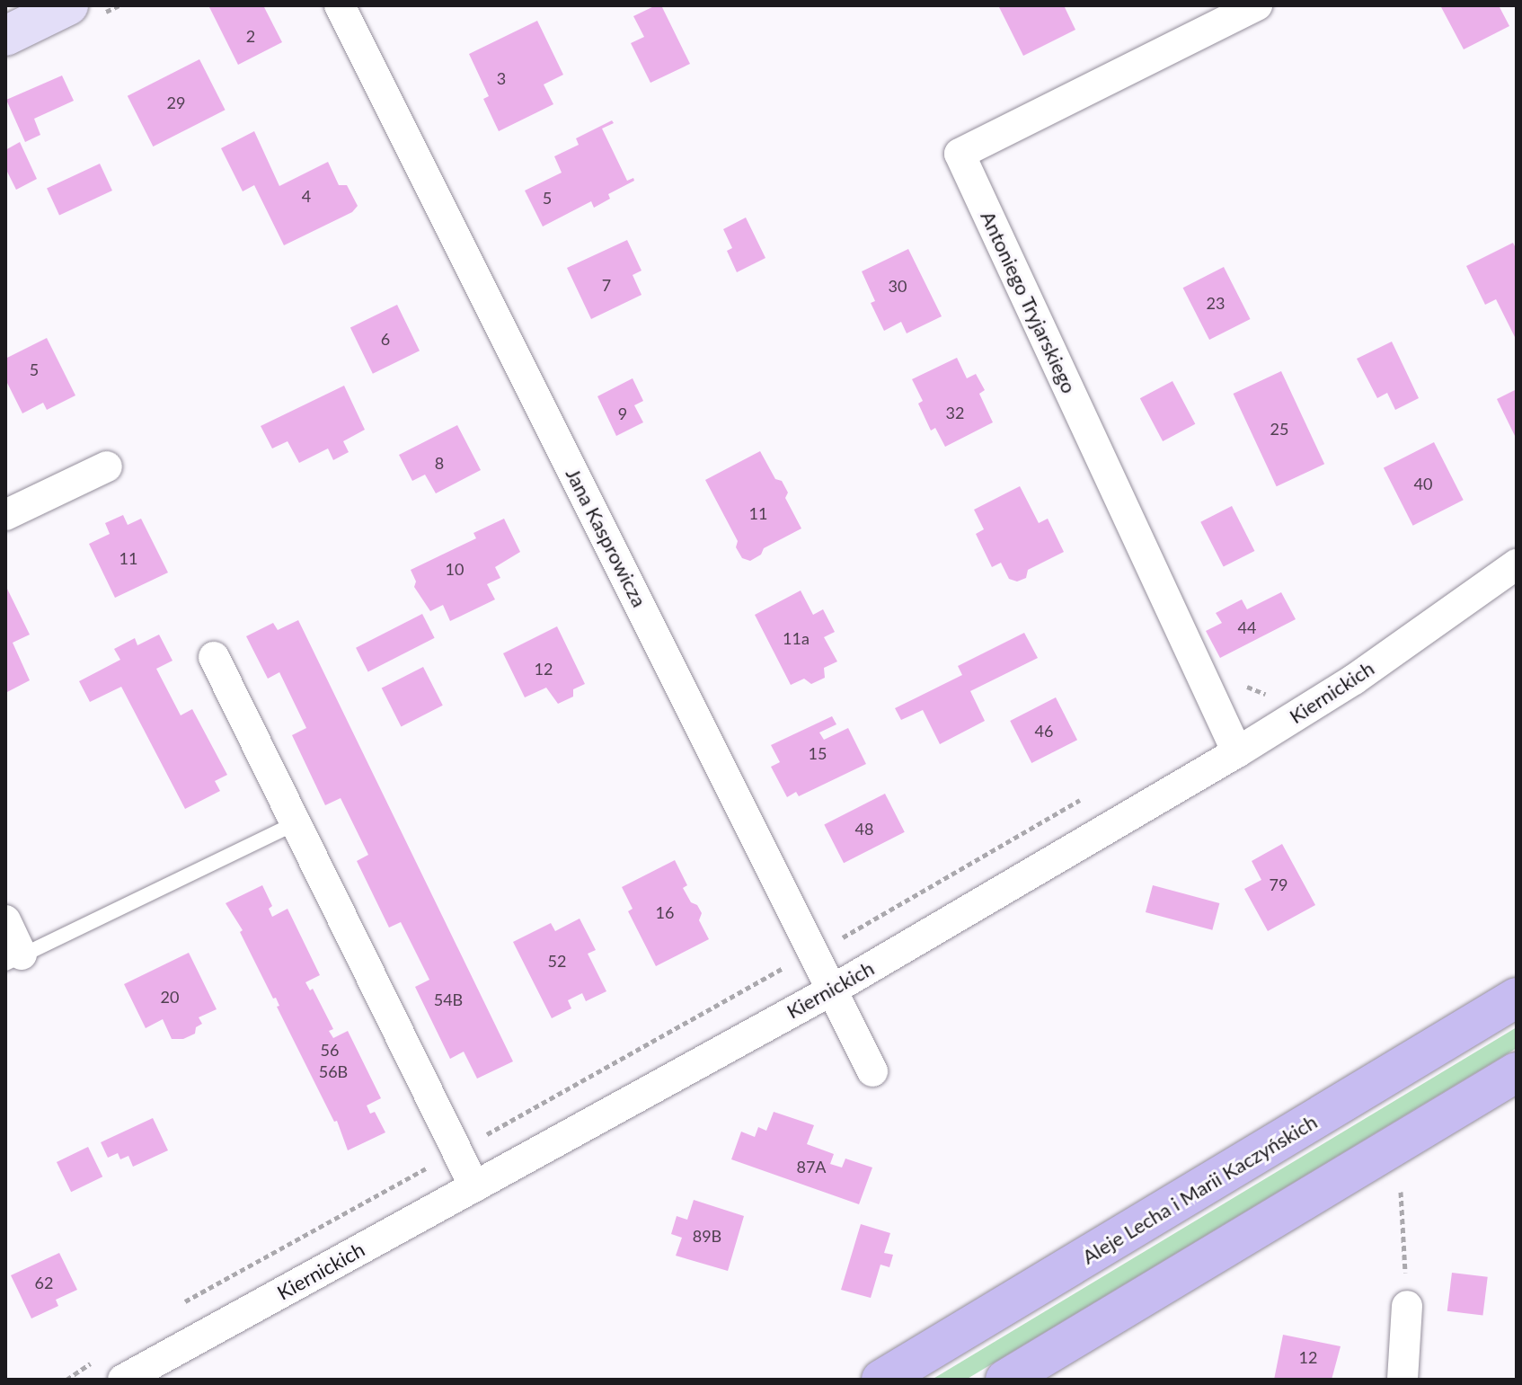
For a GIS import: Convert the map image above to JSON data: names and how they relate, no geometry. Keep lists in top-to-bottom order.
{
  "streets": {
    "main road": ["Aleje Lecha i Marii Kaczyńskich"],
    "street": ["Antoniego Tryjarskiego", "Jana Kasprowicza", "Kiernickich"]
  },
  "crossings": [
    ["Antoniego Tryjarskiego", "Kiernickich"],
    ["Jana Kasprowicza", "Kiernickich"]
  ],
  "house_numbers": [
    "2",
    "3",
    "29",
    "4",
    "5",
    "7",
    "30",
    "23",
    "6",
    "5",
    "32",
    "9",
    "25",
    "8",
    "40",
    "11",
    "11",
    "10",
    "44",
    "11a",
    "12",
    "46",
    "15",
    "48",
    "79",
    "16",
    "52",
    "20",
    "54B",
    "56",
    "56B",
    "87A",
    "89B",
    "62",
    "12"
  ]
}
